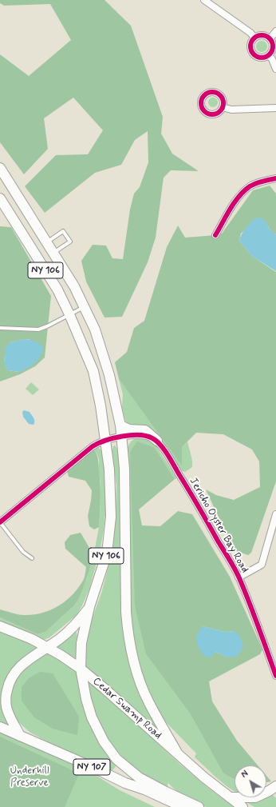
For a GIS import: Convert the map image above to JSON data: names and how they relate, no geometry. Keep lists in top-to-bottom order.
{
  "streets": {
    "main road": ["NY 106", "Cedar Swamp Road", "NY 107"],
    "street": ["Jericho Oyster Bay Road"]
  },
  "crossings": [
    ["NY 106", "Cedar Swamp Road"]
  ],
  "parks": ["Underhill Preserve"],
  "north": "top left"
}
